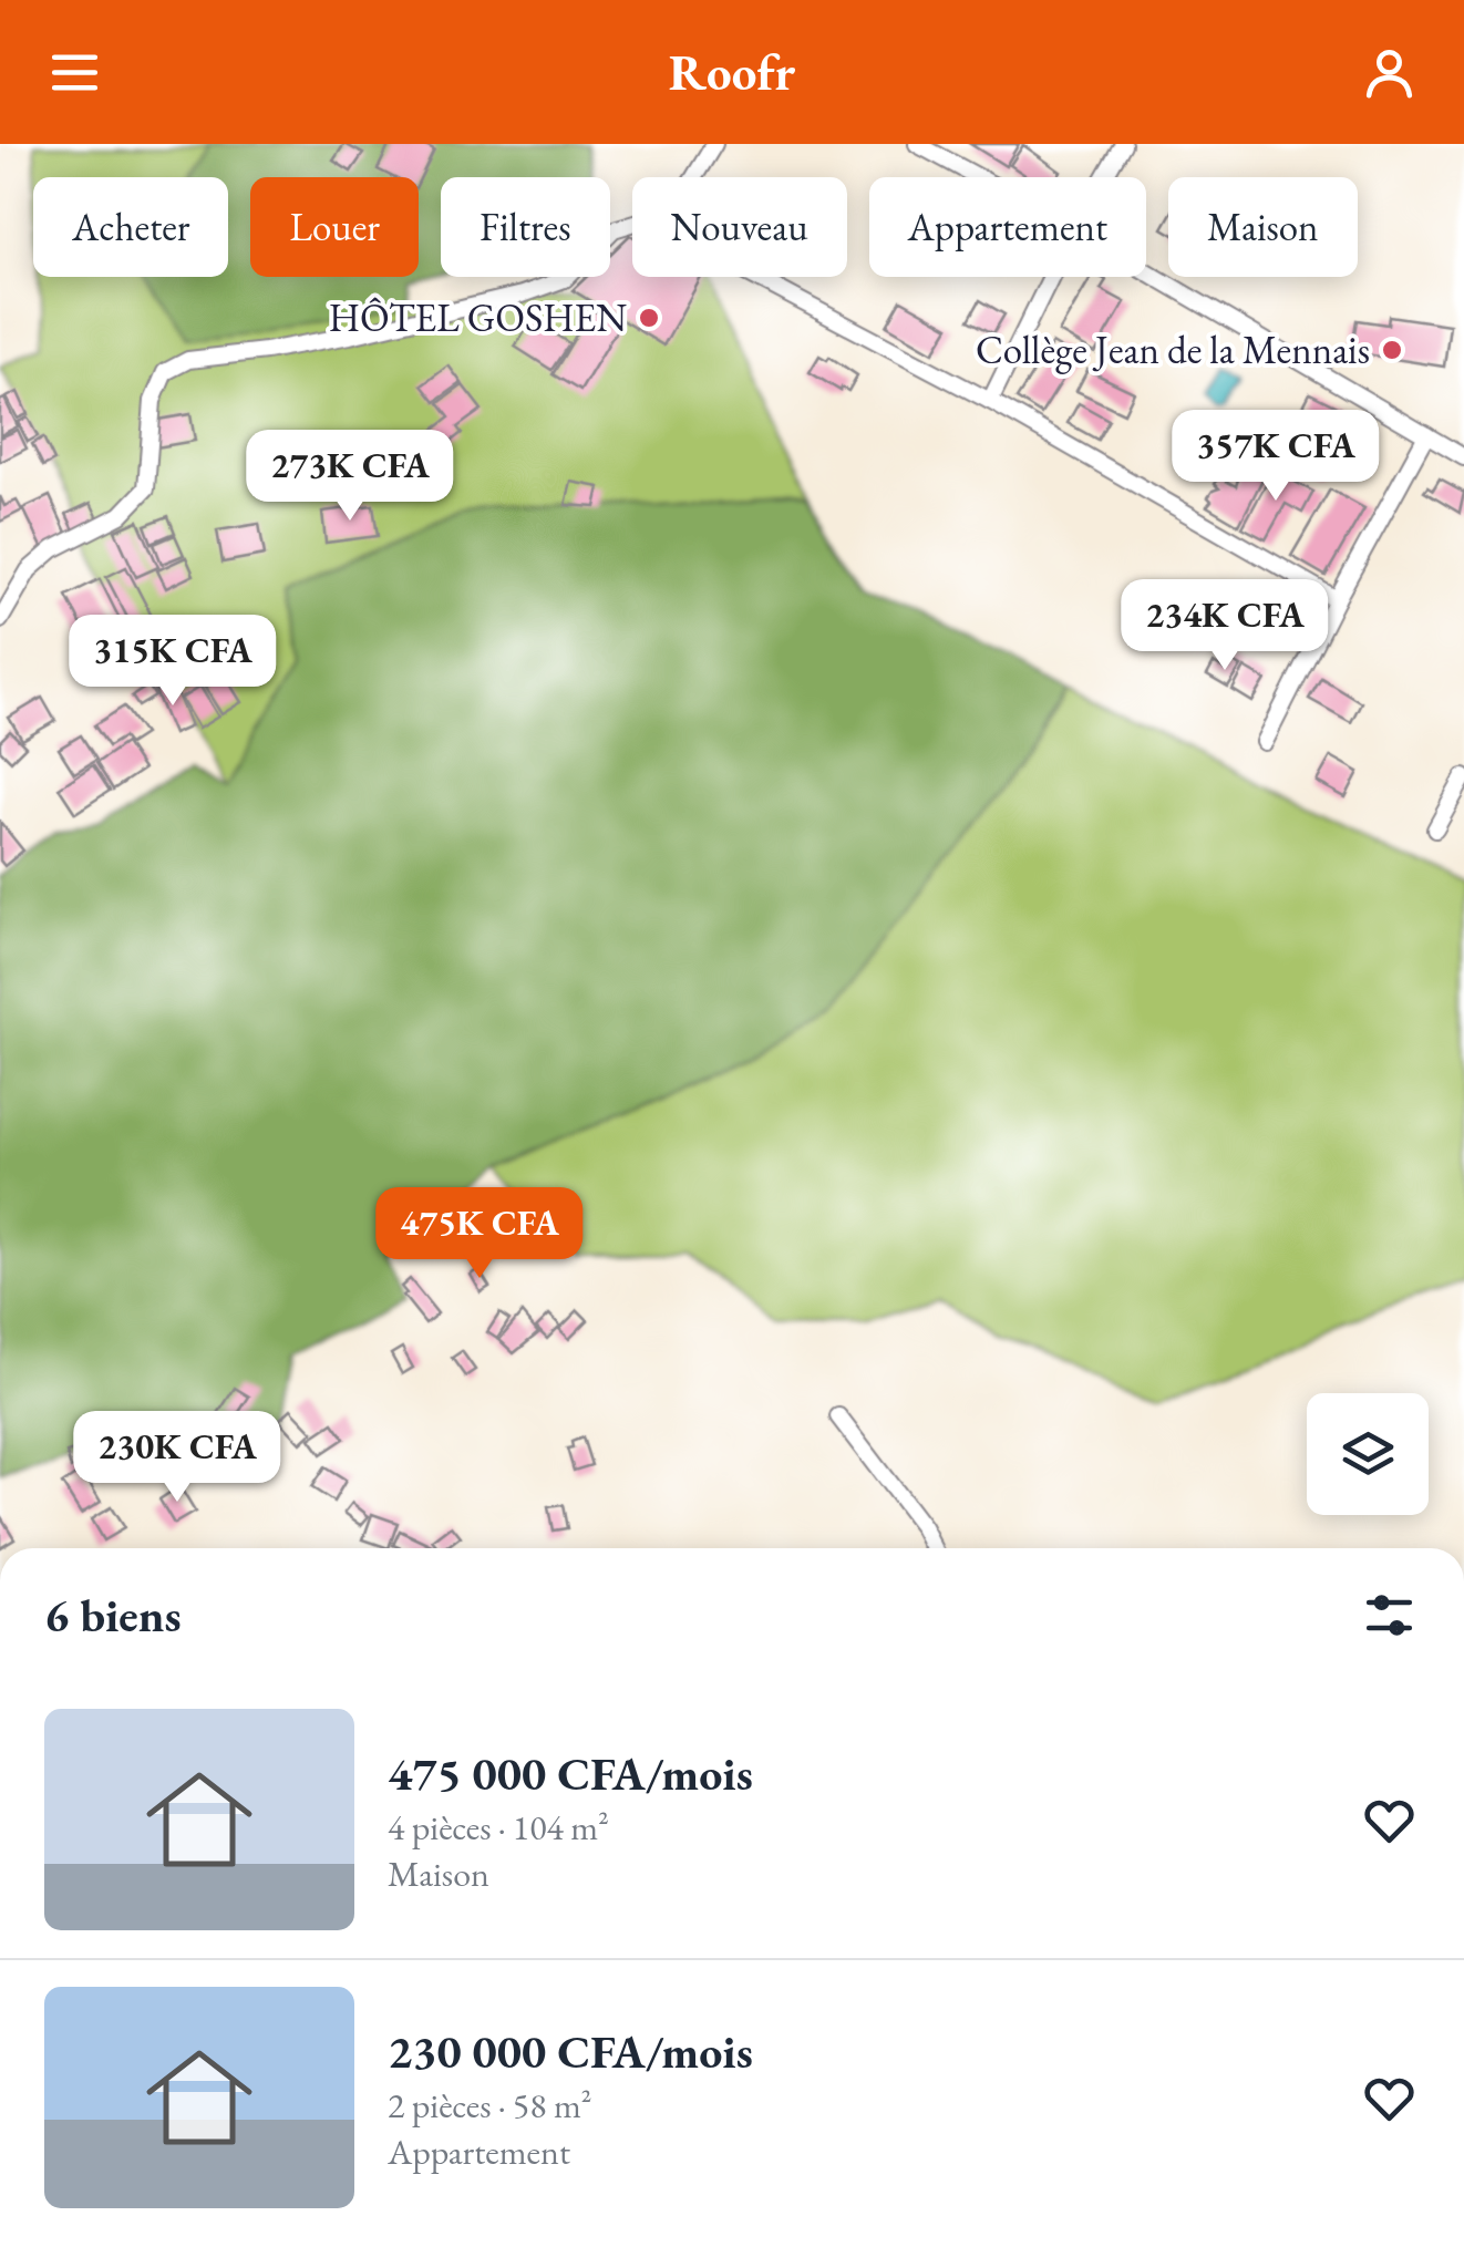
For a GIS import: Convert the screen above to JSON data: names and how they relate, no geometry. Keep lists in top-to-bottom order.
{
  "places": ["HÔTEL GOSHEN", "Collège Jean de la Mennais"],
  "page": {
    "header": "Roofr",
    "chip": [
      "Acheter",
      "Louer",
      "Filtres",
      "Nouveau",
      "Appartement",
      "Maison"
    ],
    "price": [
      "357K CFA",
      "273K CFA",
      "234K CFA",
      "315K CFA",
      "475K CFA",
      "230K CFA"
    ],
    "heading": "6 biens",
    "list": [
      {
        "name": "475 000 CFA/mois",
        "note": "4 pièces · 104 m² · Maison"
      },
      {
        "name": "230 000 CFA/mois",
        "note": "2 pièces · 58 m² · Appartement"
      }
    ]
  }
}
